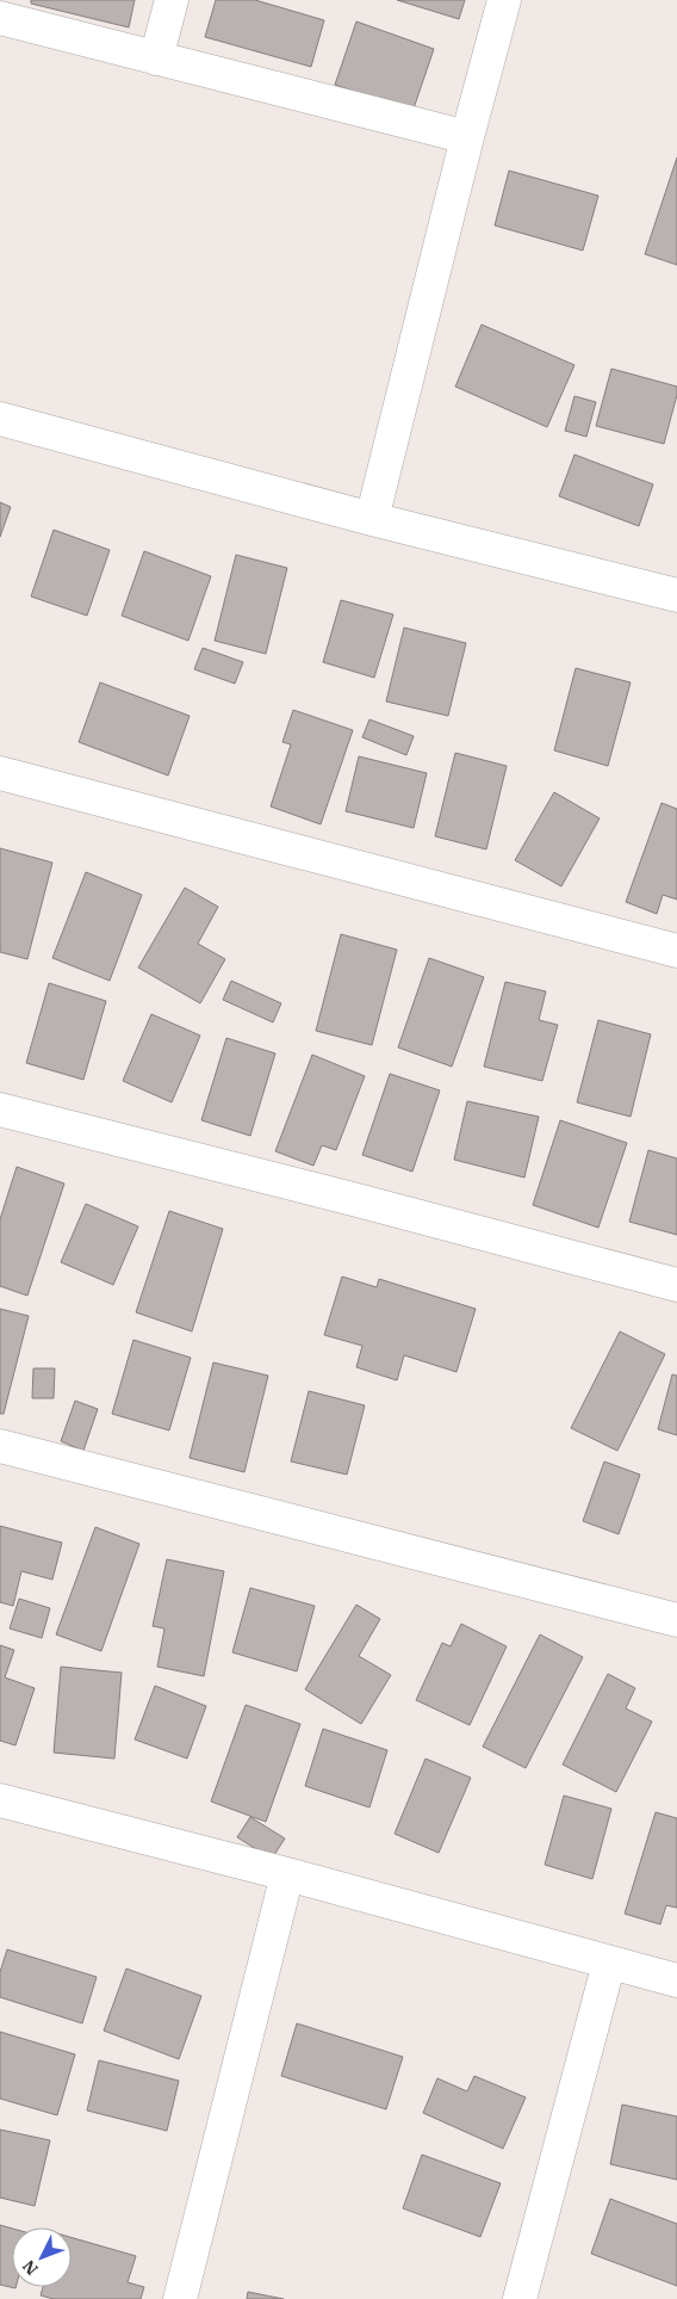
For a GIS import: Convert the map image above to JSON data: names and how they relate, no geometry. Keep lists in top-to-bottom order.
{
  "north": "bottom left"
}
